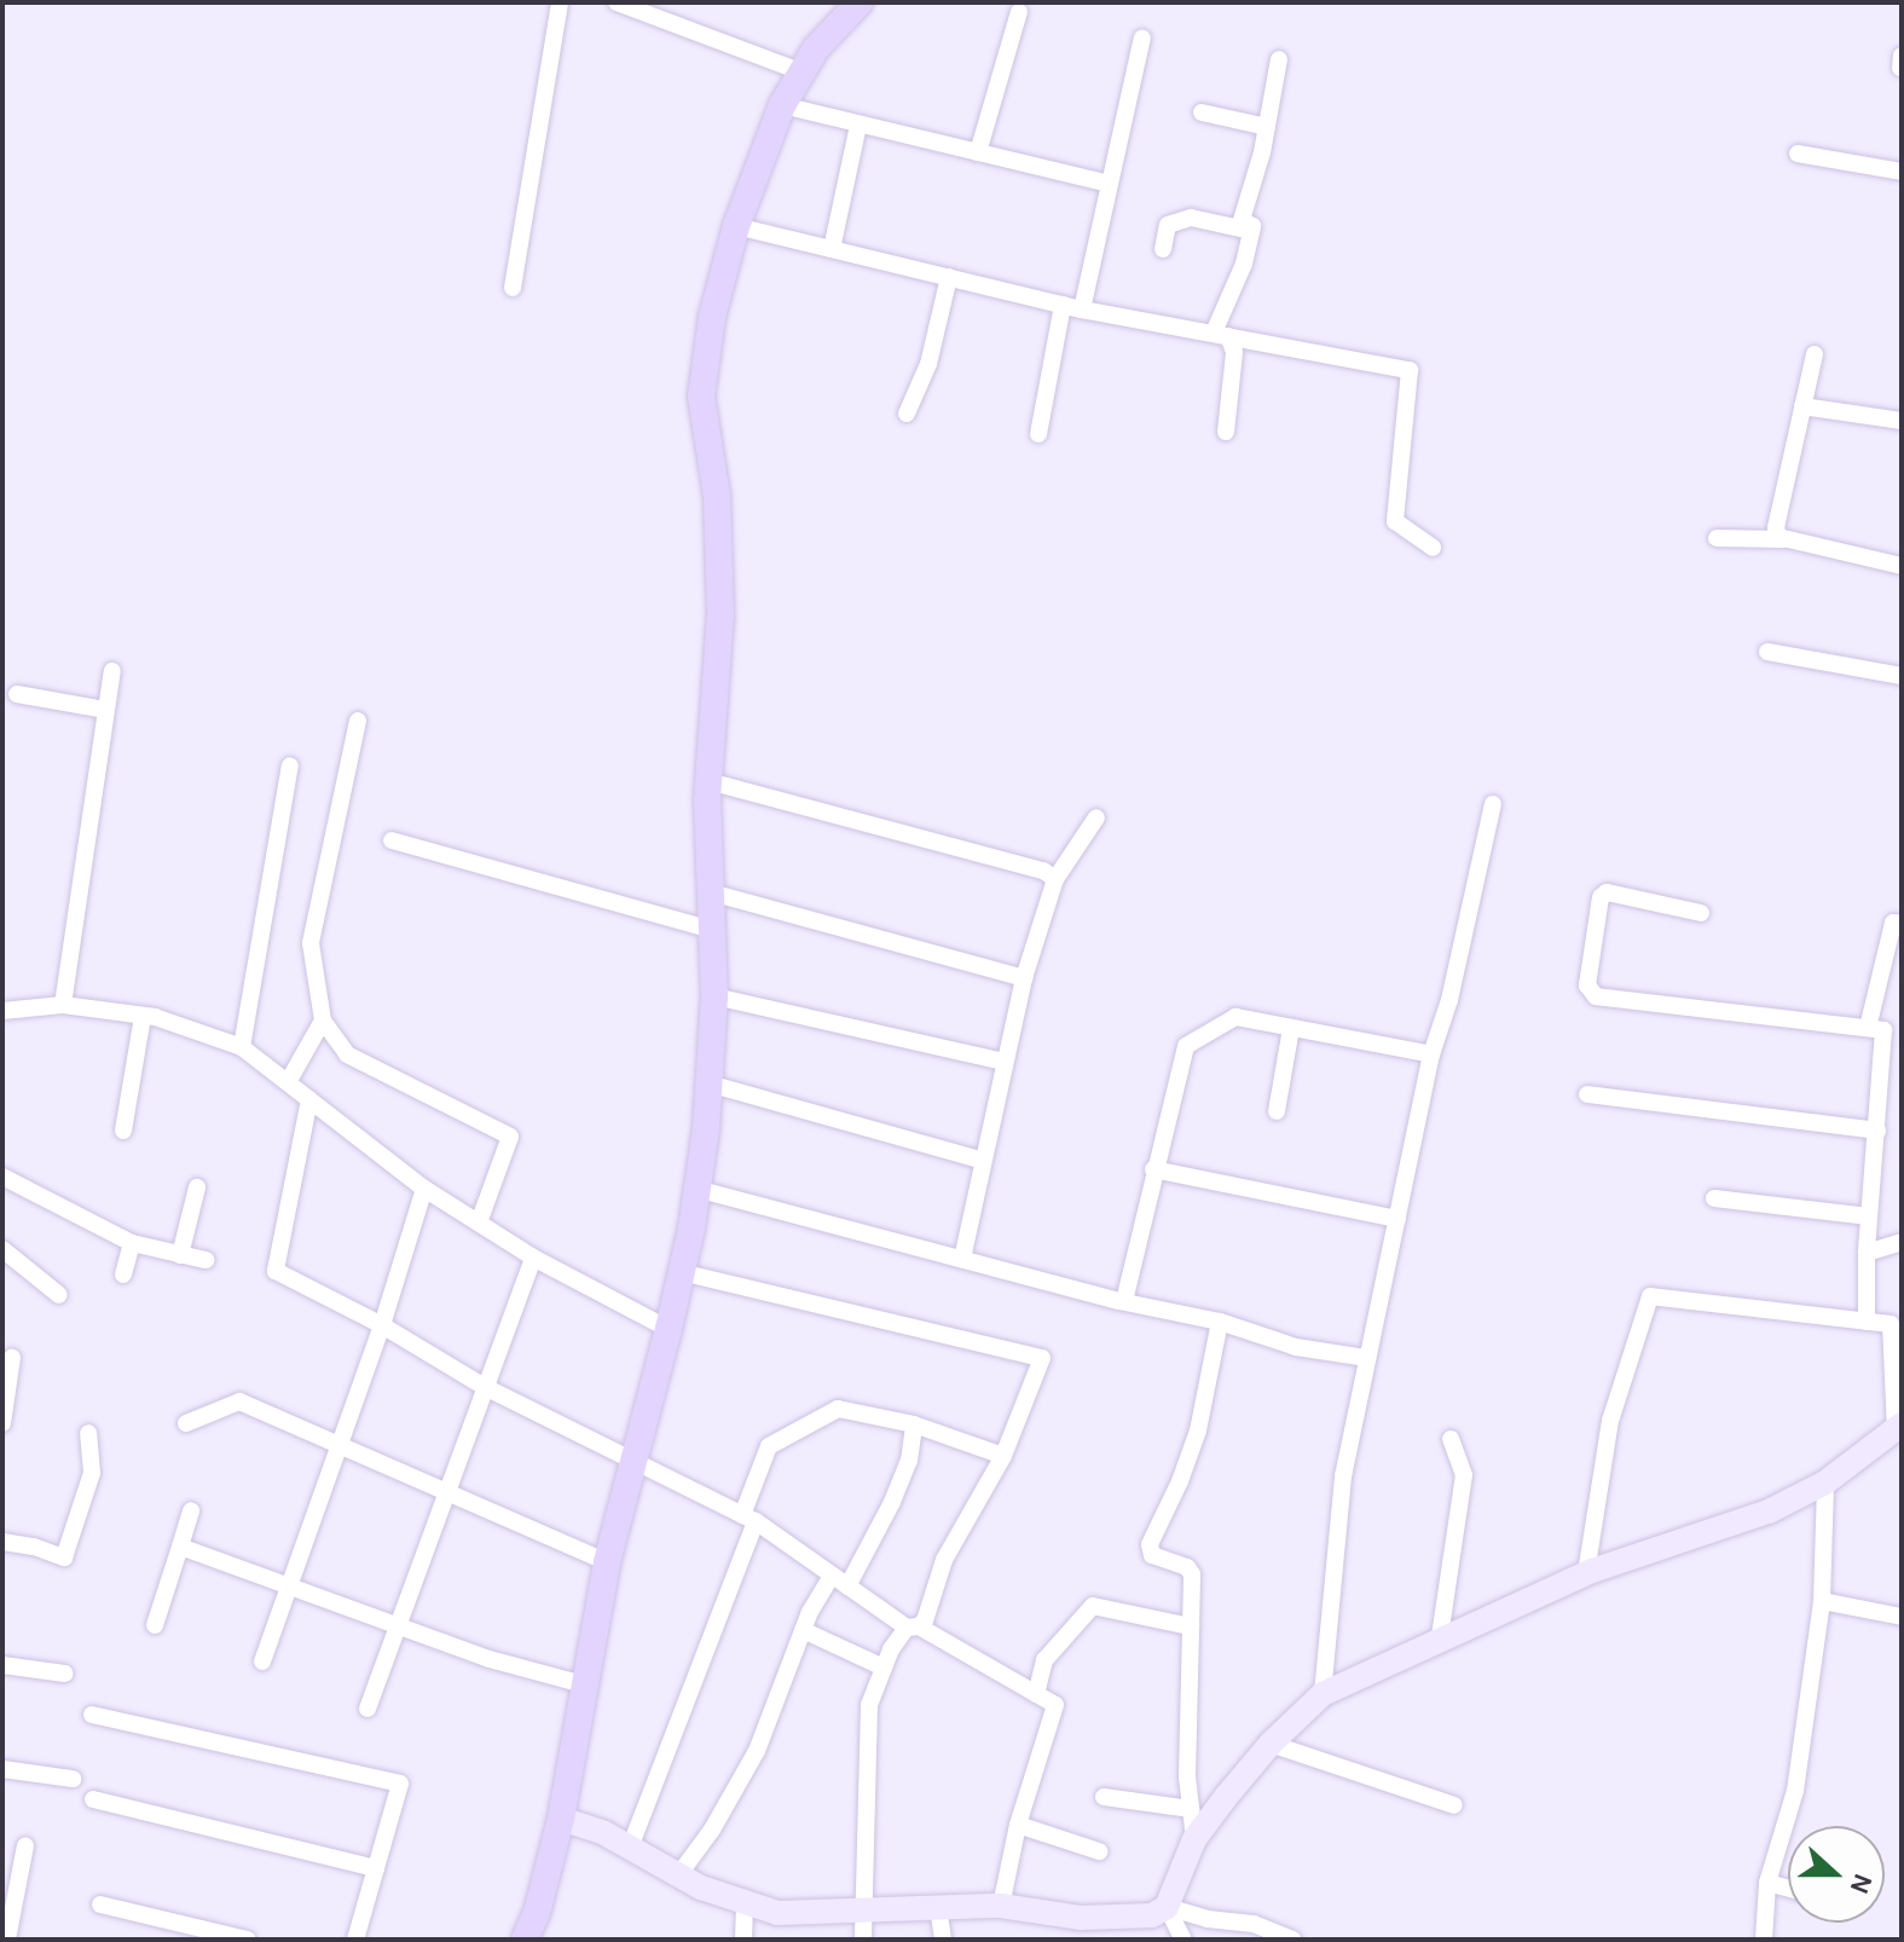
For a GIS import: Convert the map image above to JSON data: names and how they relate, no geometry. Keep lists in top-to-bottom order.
{
  "north": "right"
}
